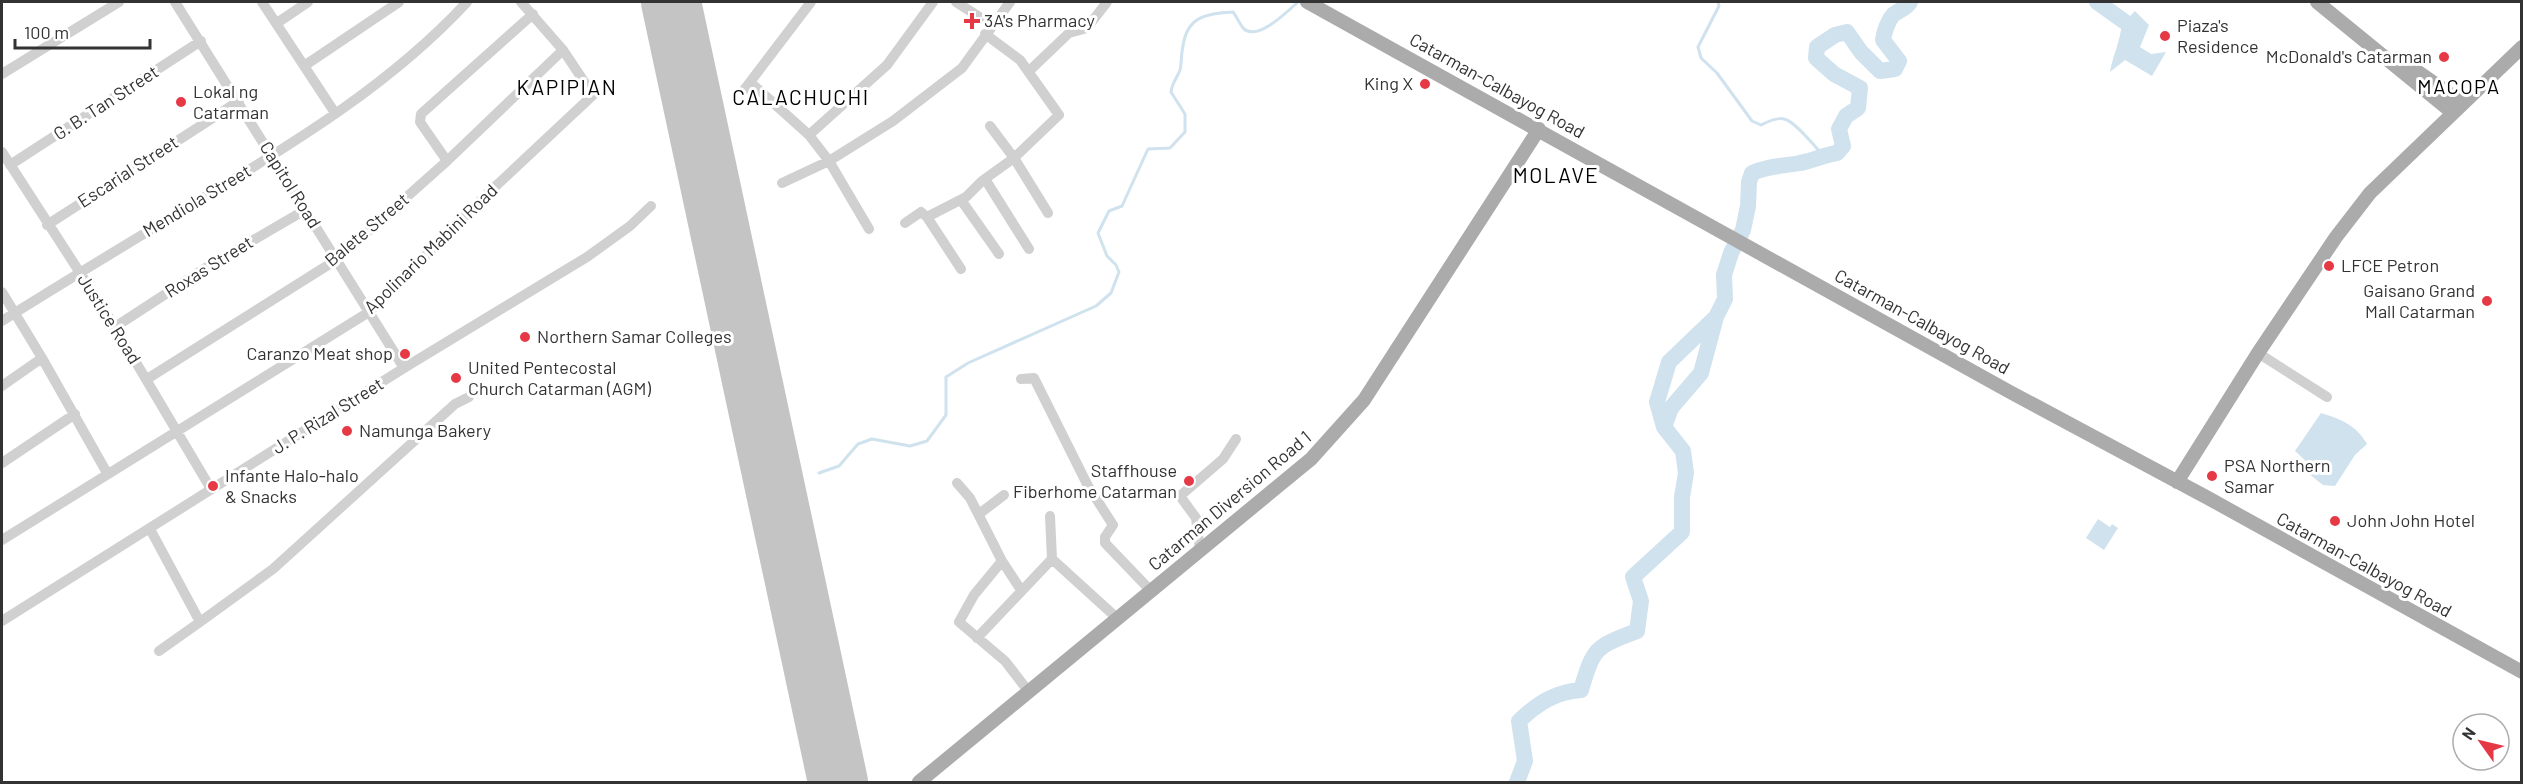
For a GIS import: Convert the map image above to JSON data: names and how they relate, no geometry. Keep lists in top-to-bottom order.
{
  "streets": {
    "main road": ["Catarman-Calbayog Road", "Catarman Diversion Road 1"],
    "street": [
      "G. B. Tan Street",
      "Escarial Street",
      "Capitol Road",
      "Mendiola Street",
      "Balete Street",
      "Apolinario Mabini Road",
      "Roxas Street",
      "Justice Road",
      "J. P. Rizal Street"
    ]
  },
  "crossings": [
    ["Catarman-Calbayog Road", "Catarman Diversion Road 1"],
    ["G. B. Tan Street", "Capitol Road"],
    ["G. B. Tan Street", "Justice Road"],
    ["Escarial Street", "Capitol Road"],
    ["Escarial Street", "Justice Road"],
    ["Capitol Road", "Mendiola Street"],
    ["Capitol Road", "Balete Street"],
    ["Capitol Road", "Apolinario Mabini Road"],
    ["Capitol Road", "Roxas Street"],
    ["Capitol Road", "J. P. Rizal Street"],
    ["Mendiola Street", "Justice Road"],
    ["Balete Street", "Apolinario Mabini Road"],
    ["Balete Street", "Justice Road"],
    ["Apolinario Mabini Road", "Justice Road"],
    ["Roxas Street", "Justice Road"],
    ["Justice Road", "J. P. Rizal Street"]
  ],
  "districts": [
    "MACOPA",
    "KAPIPIAN",
    "CALACHUCHI",
    "MOLAVE"
  ],
  "places": {
    "health": ["3A's Pharmacy"],
    "other": [
      "Piaza's Residence",
      "McDonald's Catarman",
      "King X",
      "Lokal ng Catarman",
      "LFCE Petron",
      "Gaisano Grand Mall Catarman",
      "Northern Samar Colleges",
      "Caranzo Meat shop",
      "United Pentecostal Church Catarman (AGM)",
      "Namunga Bakery",
      "PSA Northern Samar",
      "Staffhouse Fiberhome Catarman",
      "Infante Halo-halo & Snacks",
      "John John Hotel"
    ]
  },
  "scale_bar": "100 m",
  "north": "top left"
}
